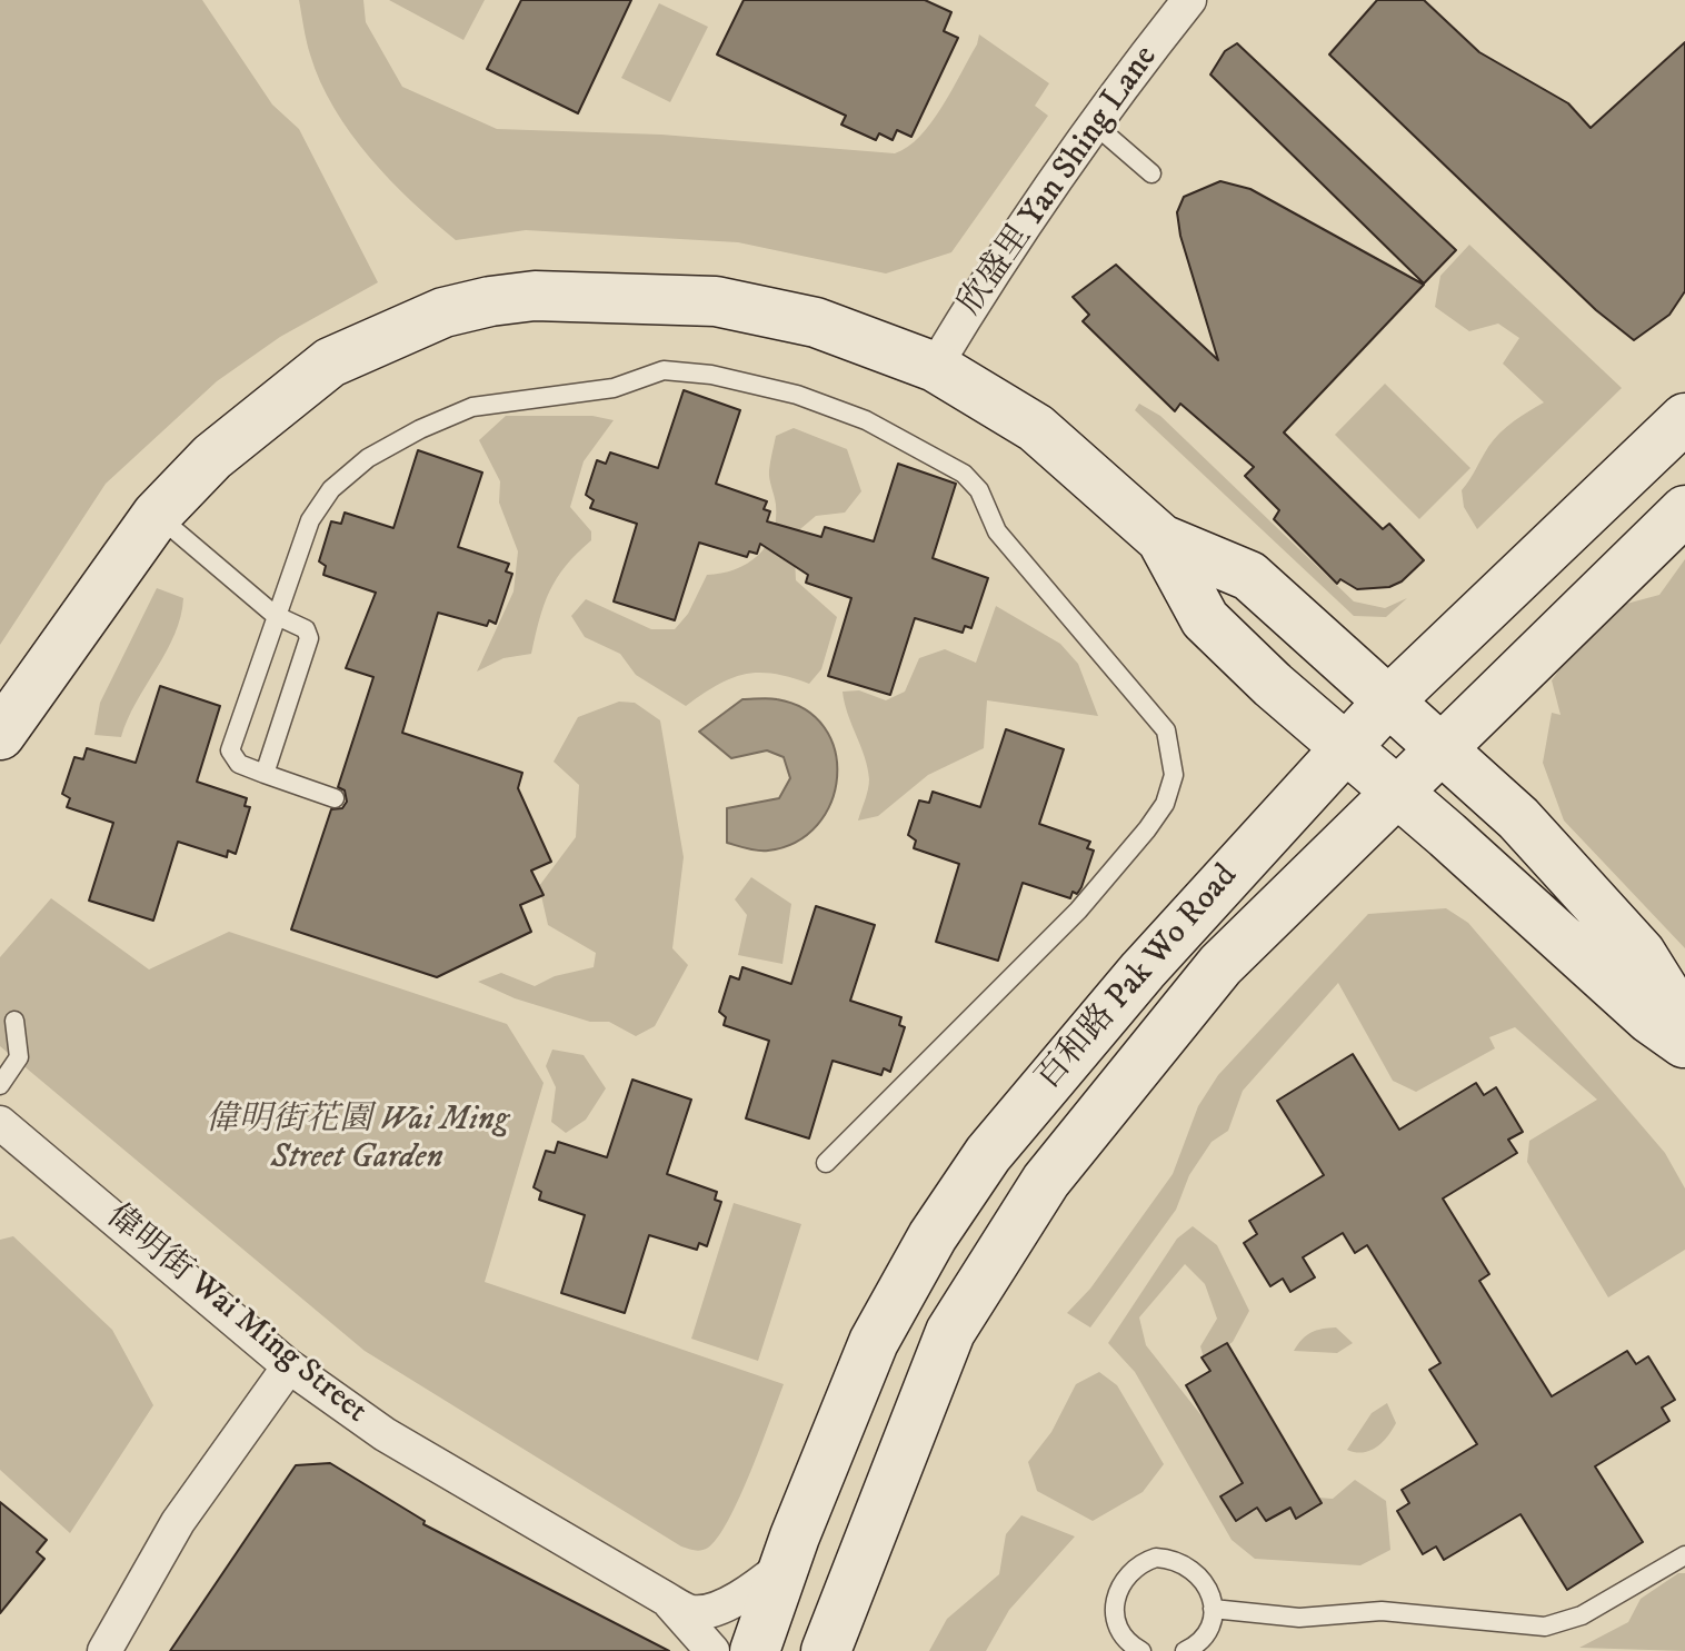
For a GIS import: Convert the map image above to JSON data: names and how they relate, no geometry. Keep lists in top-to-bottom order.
{
  "streets": {
    "main road": ["百和路 Pak Wo Road"],
    "street": ["欣盛里 Yan Shing Lane", "偉明街 Wai Ming Street"]
  },
  "crossings": [
    ["百和路 Pak Wo Road", "偉明街 Wai Ming Street"]
  ],
  "parks": ["偉明街花園 Wai Ming Street Garden"]
}
